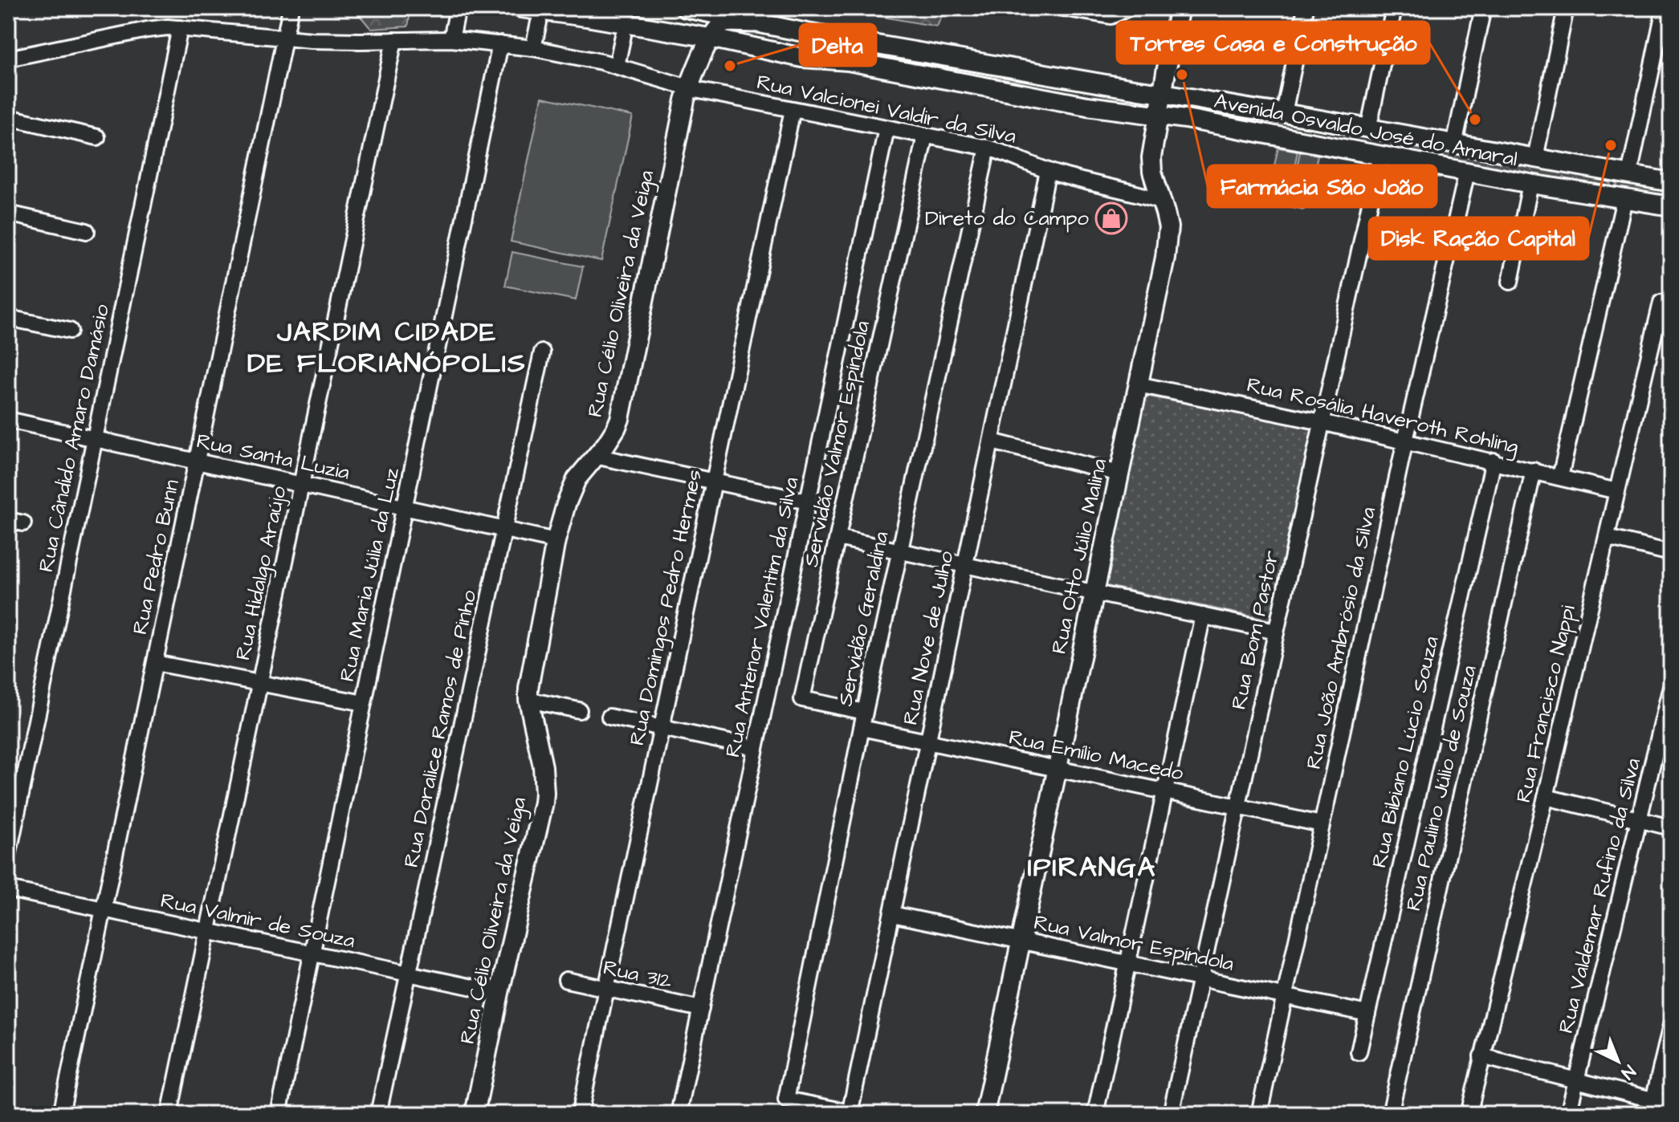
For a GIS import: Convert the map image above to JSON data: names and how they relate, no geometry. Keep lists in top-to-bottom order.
{
  "streets": {
    "main road": ["Avenida Osvaldo José do Amaral", "Rua Célio Oliveira da Veiga", "Rua Otto Júlio Malina"],
    "street": [
      "Rua Valcionei Valdir da Silva",
      "Rua Rosália Haveroth Rohling",
      "Rua Cândido Amaro Damásio",
      "Servidão Valmor Espíndola",
      "Rua Santa Luzia",
      "Rua Pedro Bunn",
      "Rua Hidalgo Araújo",
      "Rua Maria Júlia da Luz",
      "Rua Domingos Pedro Hermes",
      "Rua Antenor Valentim da Silva",
      "Servidão Geraldina",
      "Rua Bom Pastor",
      "Rua Nove de Julho",
      "Rua João Ambrósio da Silva",
      "Rua Francisco Nappi",
      "Rua Doralice Ramos de Pinho",
      "Rua Bibiano Lúcio Souza",
      "Rua Emílio Macedo",
      "Rua Paulino Júlio de Souza",
      "Rua Valdemar Rufino da Silva",
      "Rua Valmir de Souza",
      "Rua Valmor Espíndola",
      "Rua 312"
    ]
  },
  "crossings": [
    ["Rua Valcionei Valdir da Silva", "Rua Célio Oliveira da Veiga"],
    ["Rua Valcionei Valdir da Silva", "Rua Cândido Amaro Damásio"],
    ["Rua Valcionei Valdir da Silva", "Servidão Valmor Espíndola"],
    ["Rua Valcionei Valdir da Silva", "Rua Otto Júlio Malina"],
    ["Rua Valcionei Valdir da Silva", "Rua Pedro Bunn"],
    ["Rua Valcionei Valdir da Silva", "Rua Hidalgo Araújo"],
    ["Rua Valcionei Valdir da Silva", "Rua Maria Júlia da Luz"],
    ["Rua Valcionei Valdir da Silva", "Rua Domingos Pedro Hermes"],
    ["Rua Valcionei Valdir da Silva", "Rua Antenor Valentim da Silva"],
    ["Rua Valcionei Valdir da Silva", "Servidão Geraldina"],
    ["Rua Valcionei Valdir da Silva", "Rua Nove de Julho"],
    ["Avenida Osvaldo José do Amaral", "Rua Célio Oliveira da Veiga"],
    ["Avenida Osvaldo José do Amaral", "Rua Otto Júlio Malina"],
    ["Avenida Osvaldo José do Amaral", "Rua Bom Pastor"],
    ["Avenida Osvaldo José do Amaral", "Rua João Ambrósio da Silva"],
    ["Rua Célio Oliveira da Veiga", "Rua Santa Luzia"],
    ["Rua Célio Oliveira da Veiga", "Rua Valmir de Souza"],
    ["Rua Rosália Haveroth Rohling", "Rua Otto Júlio Malina"],
    ["Rua Rosália Haveroth Rohling", "Rua Bom Pastor"],
    ["Rua Rosália Haveroth Rohling", "Rua João Ambrósio da Silva"],
    ["Rua Rosália Haveroth Rohling", "Rua Francisco Nappi"],
    ["Rua Rosália Haveroth Rohling", "Rua Bibiano Lúcio Souza"],
    ["Rua Rosália Haveroth Rohling", "Rua Paulino Júlio de Souza"],
    ["Rua Cândido Amaro Damásio", "Rua Santa Luzia"],
    ["Servidão Valmor Espíndola", "Servidão Geraldina"],
    ["Rua Santa Luzia", "Rua Pedro Bunn"],
    ["Rua Santa Luzia", "Rua Hidalgo Araújo"],
    ["Rua Santa Luzia", "Rua Maria Júlia da Luz"],
    ["Rua Santa Luzia", "Rua Doralice Ramos de Pinho"],
    ["Rua Otto Júlio Malina", "Rua Emílio Macedo"],
    ["Rua Otto Júlio Malina", "Rua Valmor Espíndola"],
    ["Rua Pedro Bunn", "Rua Valmir de Souza"],
    ["Rua Hidalgo Araújo", "Rua Valmir de Souza"],
    ["Rua Maria Júlia da Luz", "Rua Valmir de Souza"],
    ["Rua Domingos Pedro Hermes", "Rua 312"],
    ["Rua Antenor Valentim da Silva", "Rua 312"],
    ["Servidão Geraldina", "Rua Nove de Julho"],
    ["Servidão Geraldina", "Rua Emílio Macedo"],
    ["Rua Bom Pastor", "Rua Emílio Macedo"],
    ["Rua Bom Pastor", "Rua Valmor Espíndola"],
    ["Rua Nove de Julho", "Rua Emílio Macedo"],
    ["Rua Nove de Julho", "Rua Valmor Espíndola"],
    ["Rua João Ambrósio da Silva", "Rua Emílio Macedo"],
    ["Rua João Ambrósio da Silva", "Rua Valmor Espíndola"],
    ["Rua Doralice Ramos de Pinho", "Rua Valmir de Souza"],
    ["Rua Bibiano Lúcio Souza", "Rua Valmor Espíndola"]
  ],
  "districts": ["JARDIM CIDADE DE FLORIANÓPOLIS", "IPIRANGA"],
  "places": {
    "other": [
      "Delta",
      "Farmácia São João",
      "Torres Casa e Construção",
      "Disk Ração Capital"
    ],
    "shop": ["Direto do Campo"]
  },
  "north": "bottom right"
}
